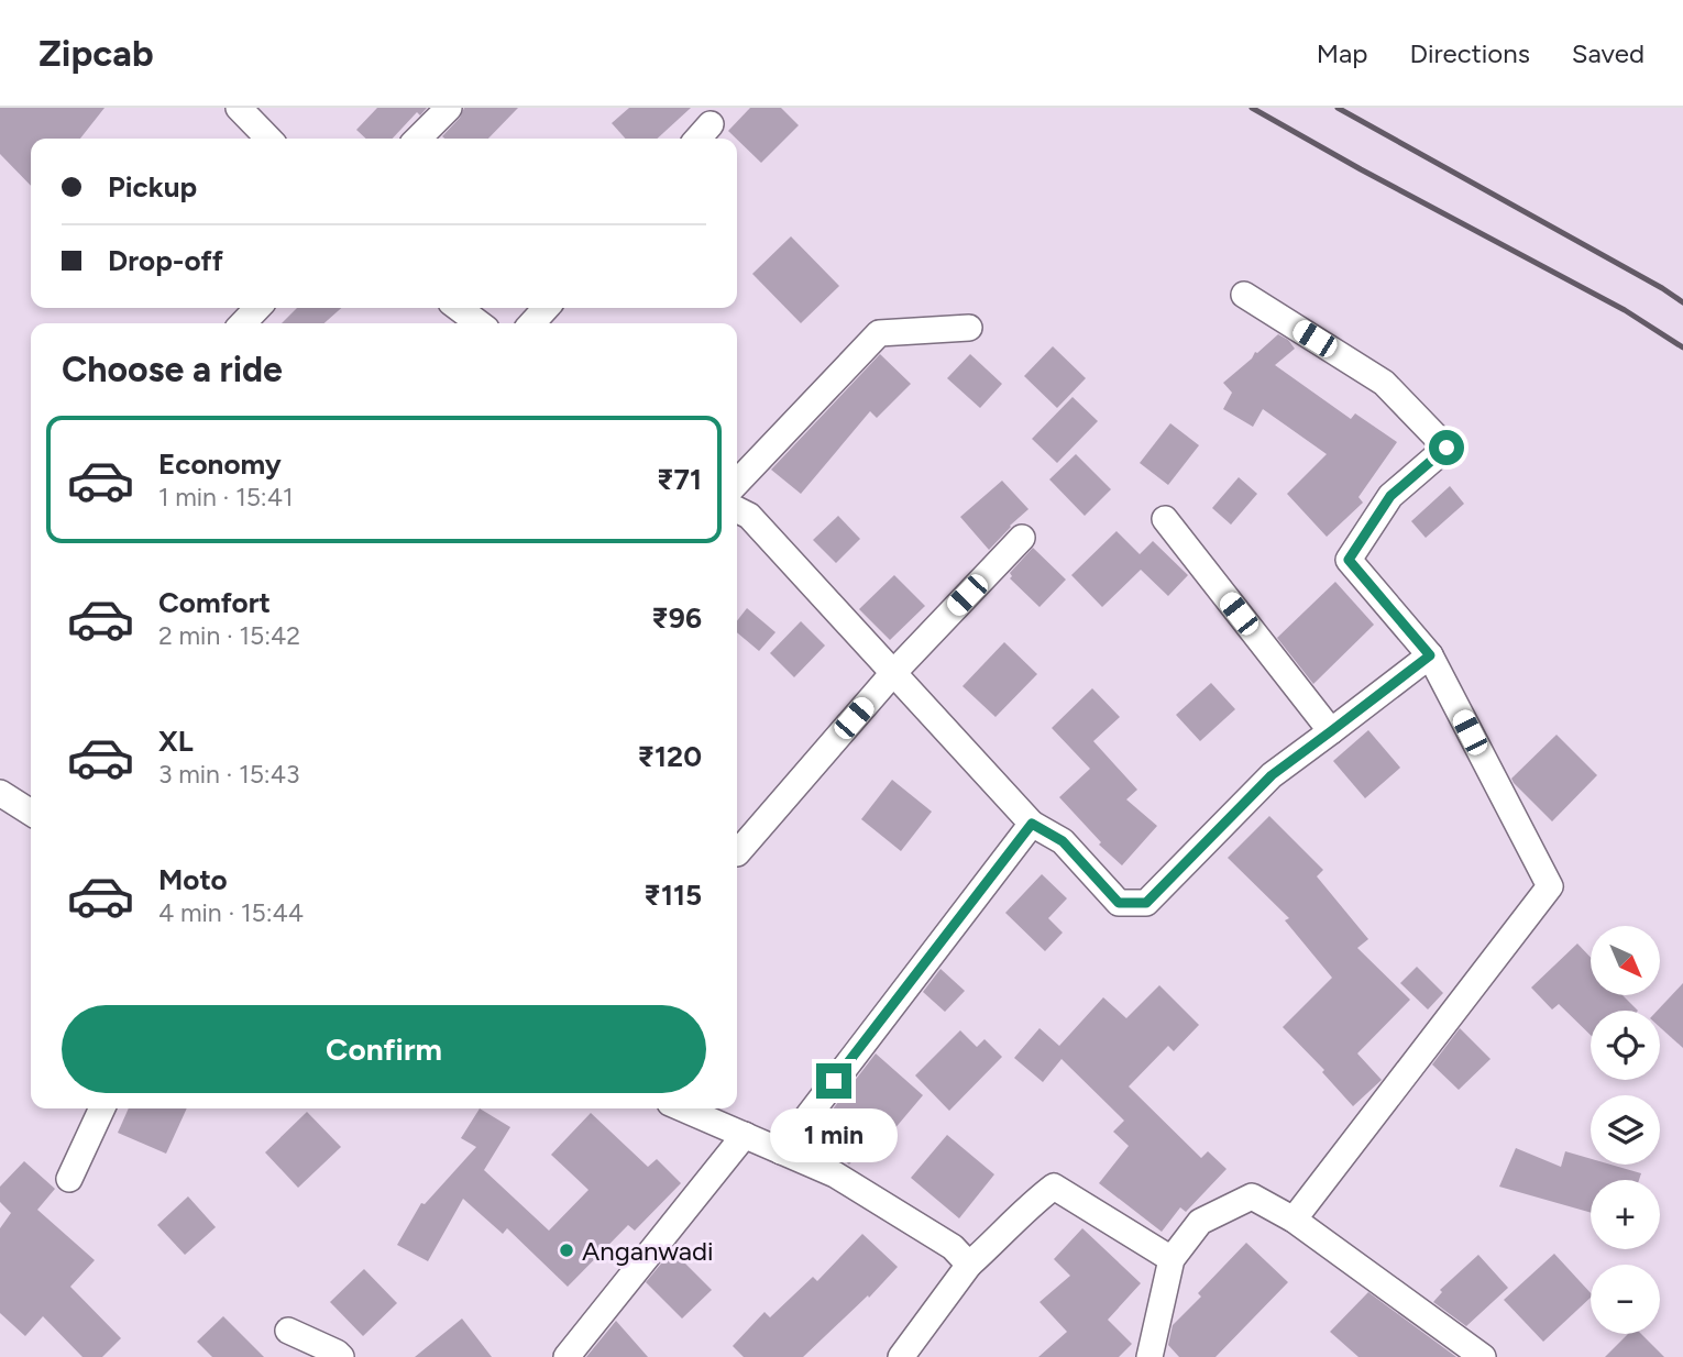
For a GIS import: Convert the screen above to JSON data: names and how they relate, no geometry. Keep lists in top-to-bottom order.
{
  "places": ["Anganwadi"],
  "north": "bottom right",
  "page": {
    "header": "Zipcab",
    "nav": ["Map", "Directions", "Saved"],
    "banner": ["Pickup", "Drop-off"],
    "heading": "Choose a ride",
    "list": [
      {
        "name": "Economy",
        "note": "1 min · 15:41",
        "value": "₹71"
      },
      {
        "name": "Comfort",
        "note": "2 min · 15:42",
        "value": "₹96"
      },
      {
        "name": "XL",
        "note": "3 min · 15:43",
        "value": "₹120"
      },
      {
        "name": "Moto",
        "note": "4 min · 15:44",
        "value": "₹115"
      }
    ],
    "map_buttons": ["+", "−"],
    "buttons": "Confirm",
    "bubble": "1 min"
  }
}
